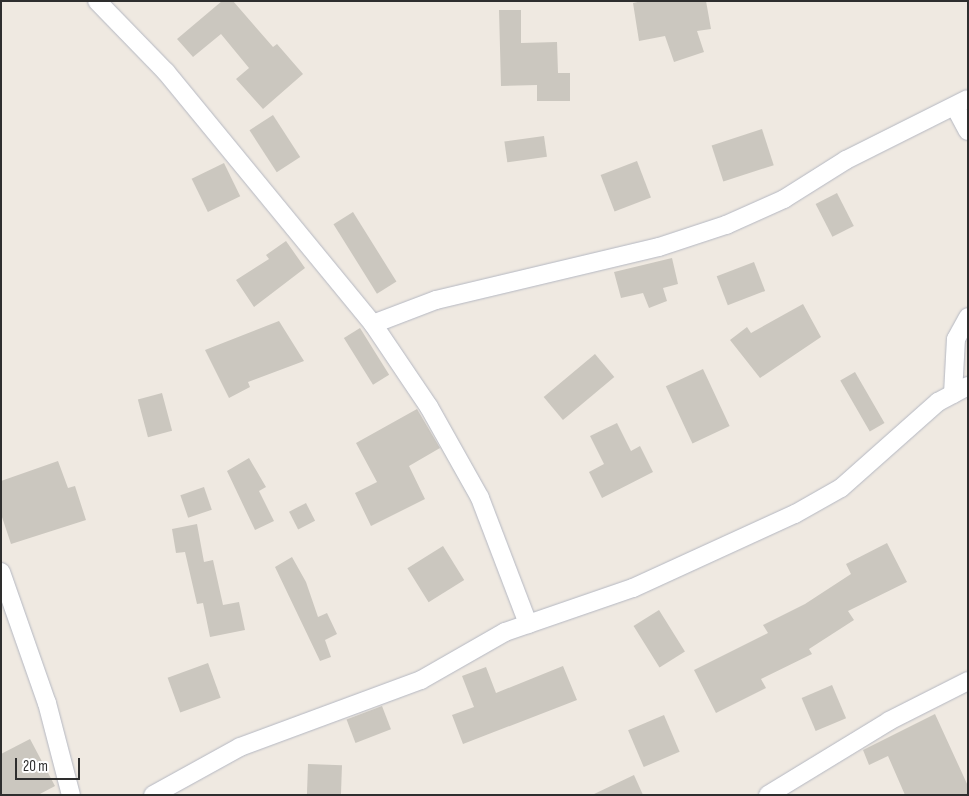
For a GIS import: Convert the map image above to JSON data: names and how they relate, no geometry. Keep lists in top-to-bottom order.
{
  "scale_bar": "20 m"
}
